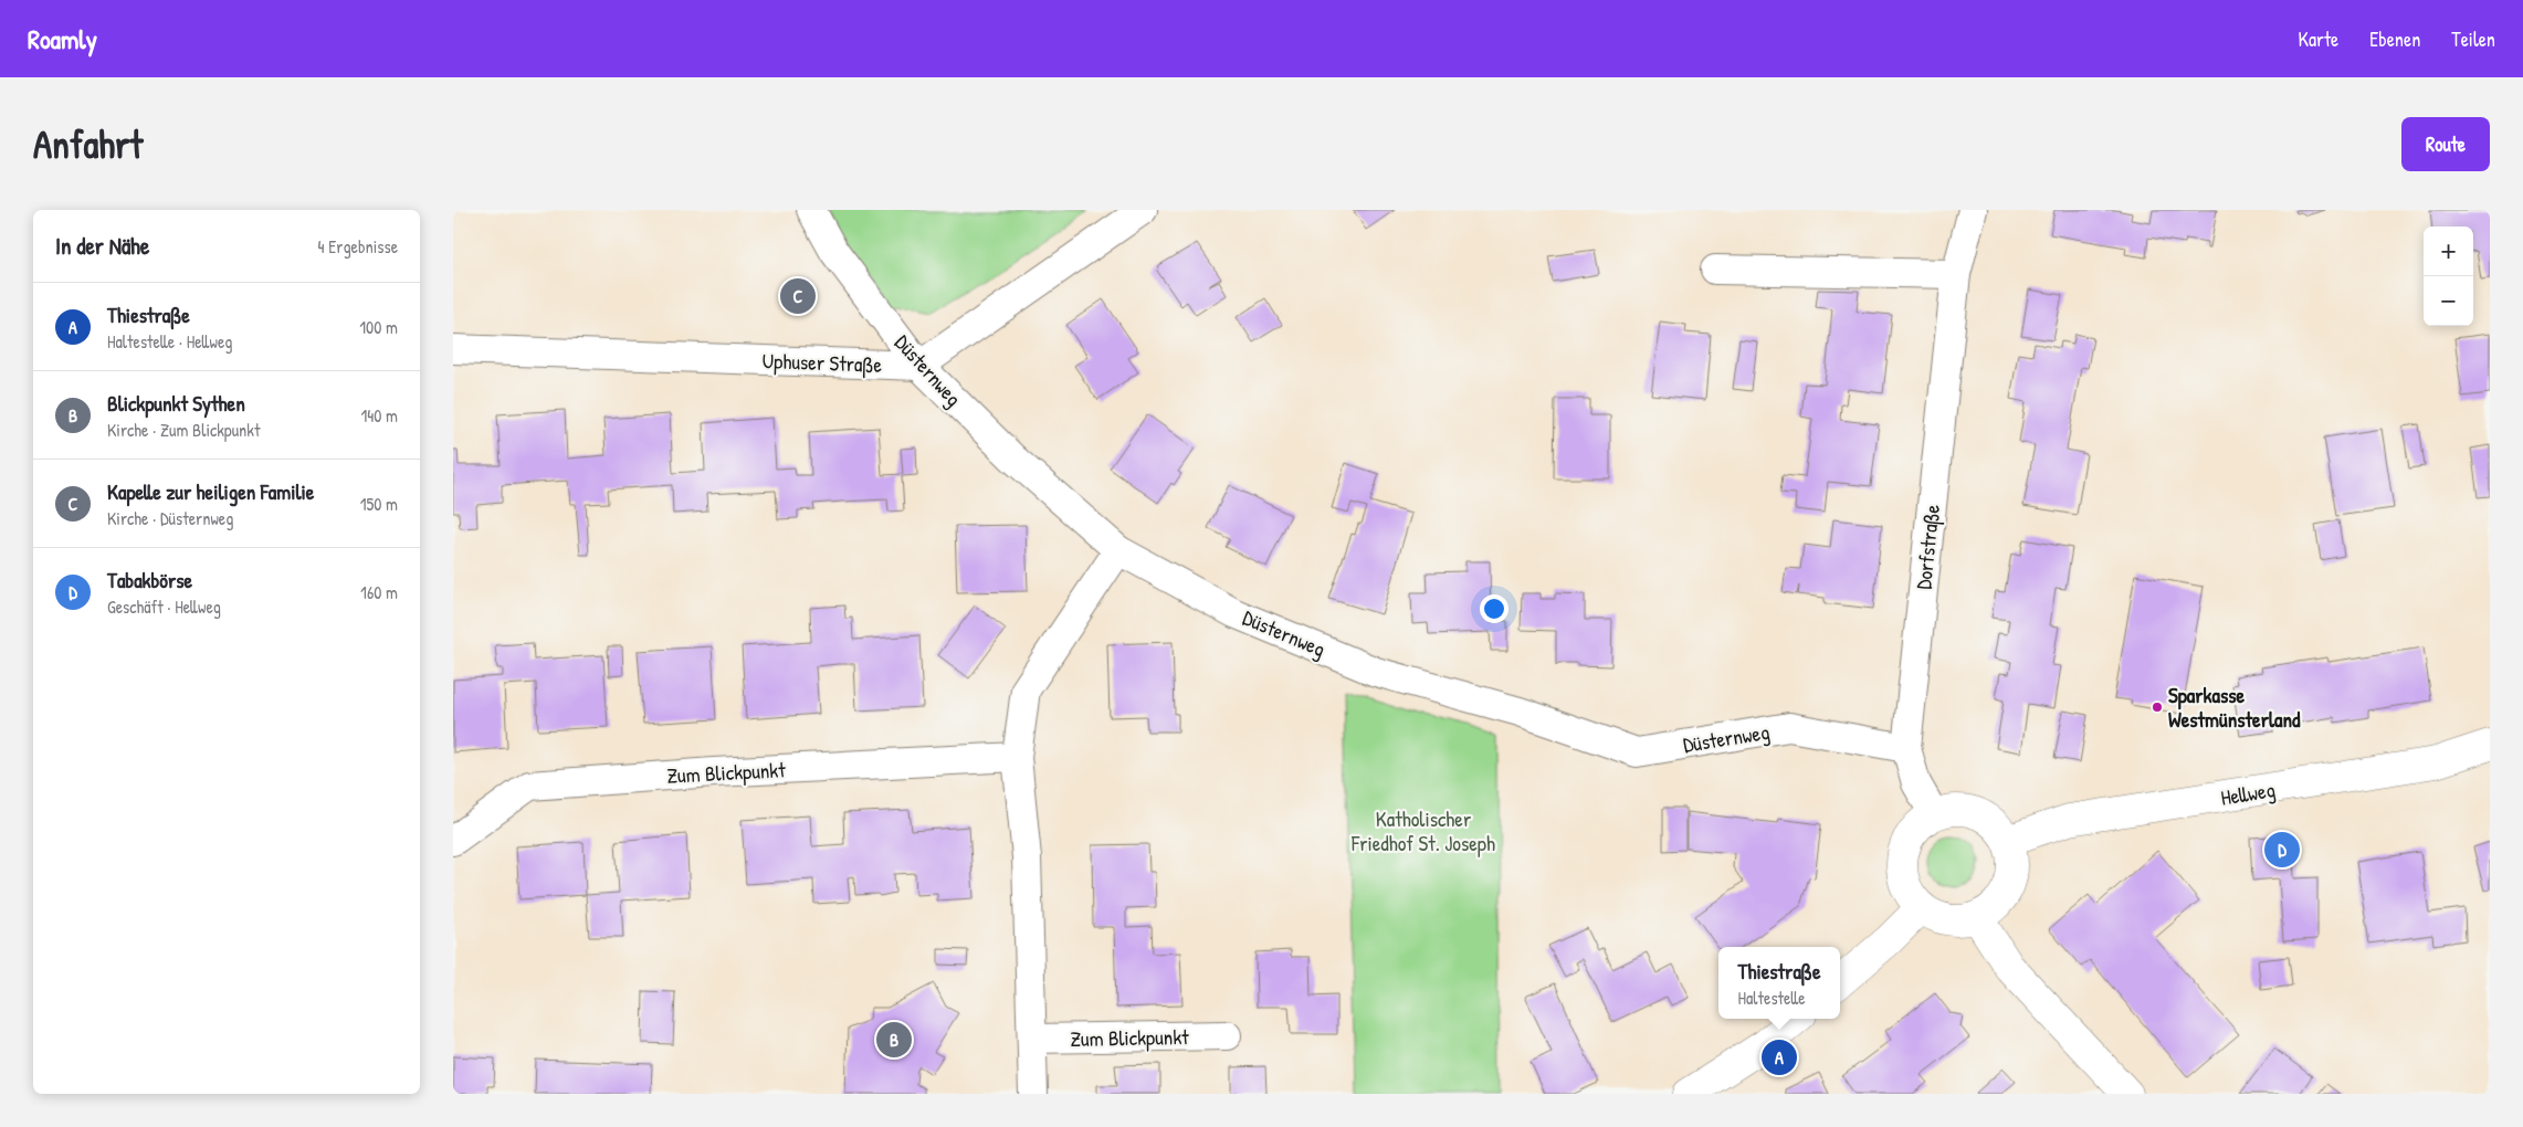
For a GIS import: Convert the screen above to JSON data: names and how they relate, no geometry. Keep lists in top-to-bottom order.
{
  "streets": {
    "street": [
      "Uphuser Straße",
      "Düsternweg",
      "Dorfstraße",
      "Zum Blickpunkt",
      "Hellweg"
    ]
  },
  "crossings": [
    ["Uphuser Straße", "Düsternweg"],
    ["Düsternweg", "Dorfstraße"],
    ["Dorfstraße", "Hellweg"]
  ],
  "parks": ["Katholischer Friedhof St. Joseph"],
  "places": ["Sparkasse Westmünsterland"],
  "page": {
    "header": "Roamly",
    "nav": ["Karte", "Ebenen", "Teilen"],
    "buttons": "Route",
    "title": "Anfahrt",
    "heading": ["In der Nähe", "4 Ergebnisse"],
    "map_buttons": ["+", "−"],
    "pins": [
      "C",
      "D",
      "B",
      "A"
    ],
    "list": [
      {
        "mark": "A",
        "name": "Thiestraße",
        "note": "Haltestelle · Hellweg",
        "value": "100 m"
      },
      {
        "mark": "B",
        "name": "Blickpunkt Sythen",
        "note": "Kirche · Zum Blickpunkt",
        "value": "140 m"
      },
      {
        "mark": "C",
        "name": "Kapelle zur heiligen Familie",
        "note": "Kirche · Düsternweg",
        "value": "150 m"
      },
      {
        "mark": "D",
        "name": "Tabakbörse",
        "note": "Geschäft · Hellweg",
        "value": "160 m"
      }
    ],
    "popup": ["Thiestraße", "Haltestelle"]
  }
}
